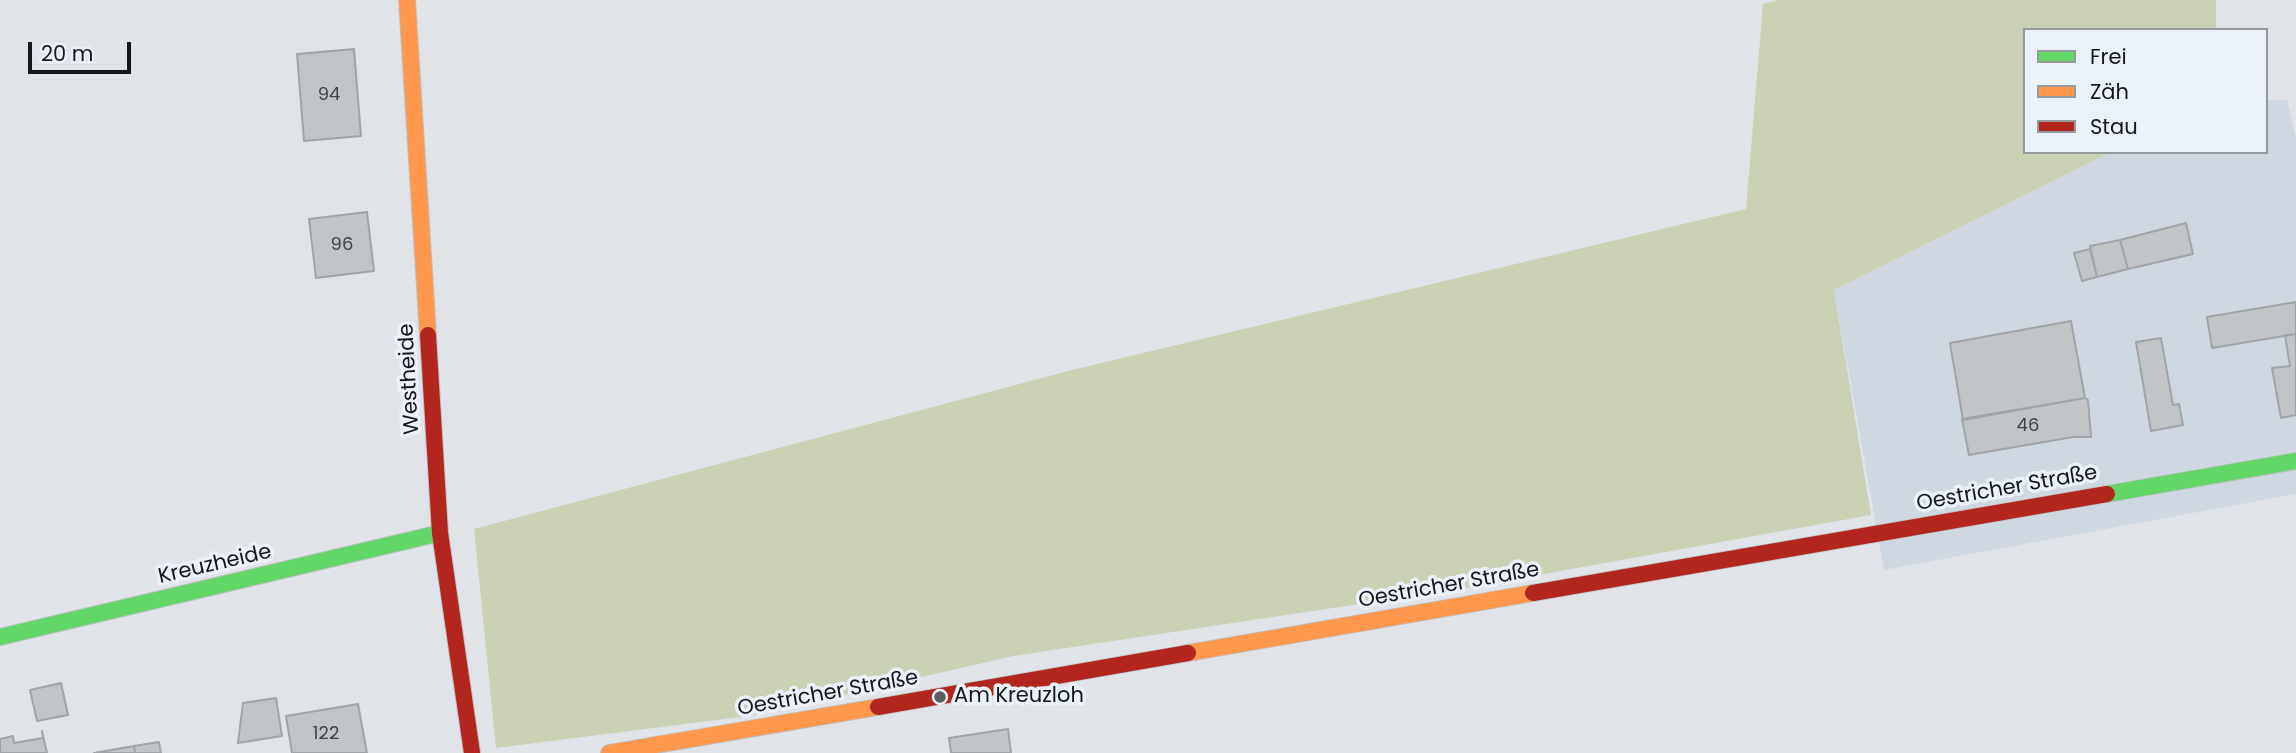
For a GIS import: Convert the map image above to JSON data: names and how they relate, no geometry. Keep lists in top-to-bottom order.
{
  "streets": {
    "street": ["Westheide", "Oestricher Straße", "Kreuzheide"]
  },
  "crossings": [
    ["Westheide", "Kreuzheide"]
  ],
  "places": ["Am Kreuzloh"],
  "house_numbers": [
    "94",
    "96",
    "46",
    "122"
  ],
  "legend": ["Frei", "Zäh", "Stau"],
  "scale_bar": "20 m"
}
